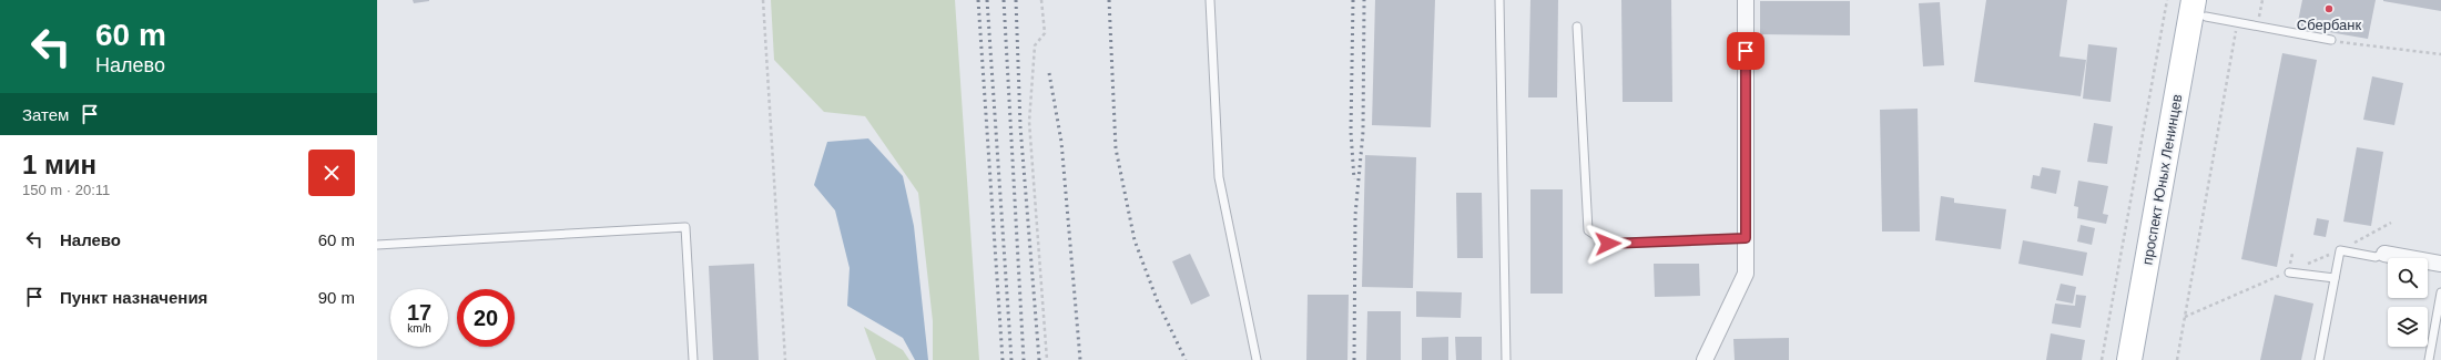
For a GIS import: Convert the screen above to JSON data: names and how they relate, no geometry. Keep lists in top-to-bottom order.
{
  "streets": {
    "main road": ["проспект Юных Ленинцев"]
  },
  "places": ["Сбербанк"],
  "page": {
    "turn": ["60 m", "Налево"],
    "then": "Затем",
    "heading": ["1 мин", "150 m · 20:11"],
    "list": [
      {
        "name": "Налево",
        "value": "60 m"
      },
      {
        "name": "Пункт назначения",
        "value": "90 m"
      }
    ],
    "speed": "17 km/h",
    "limit": "20"
  }
}
